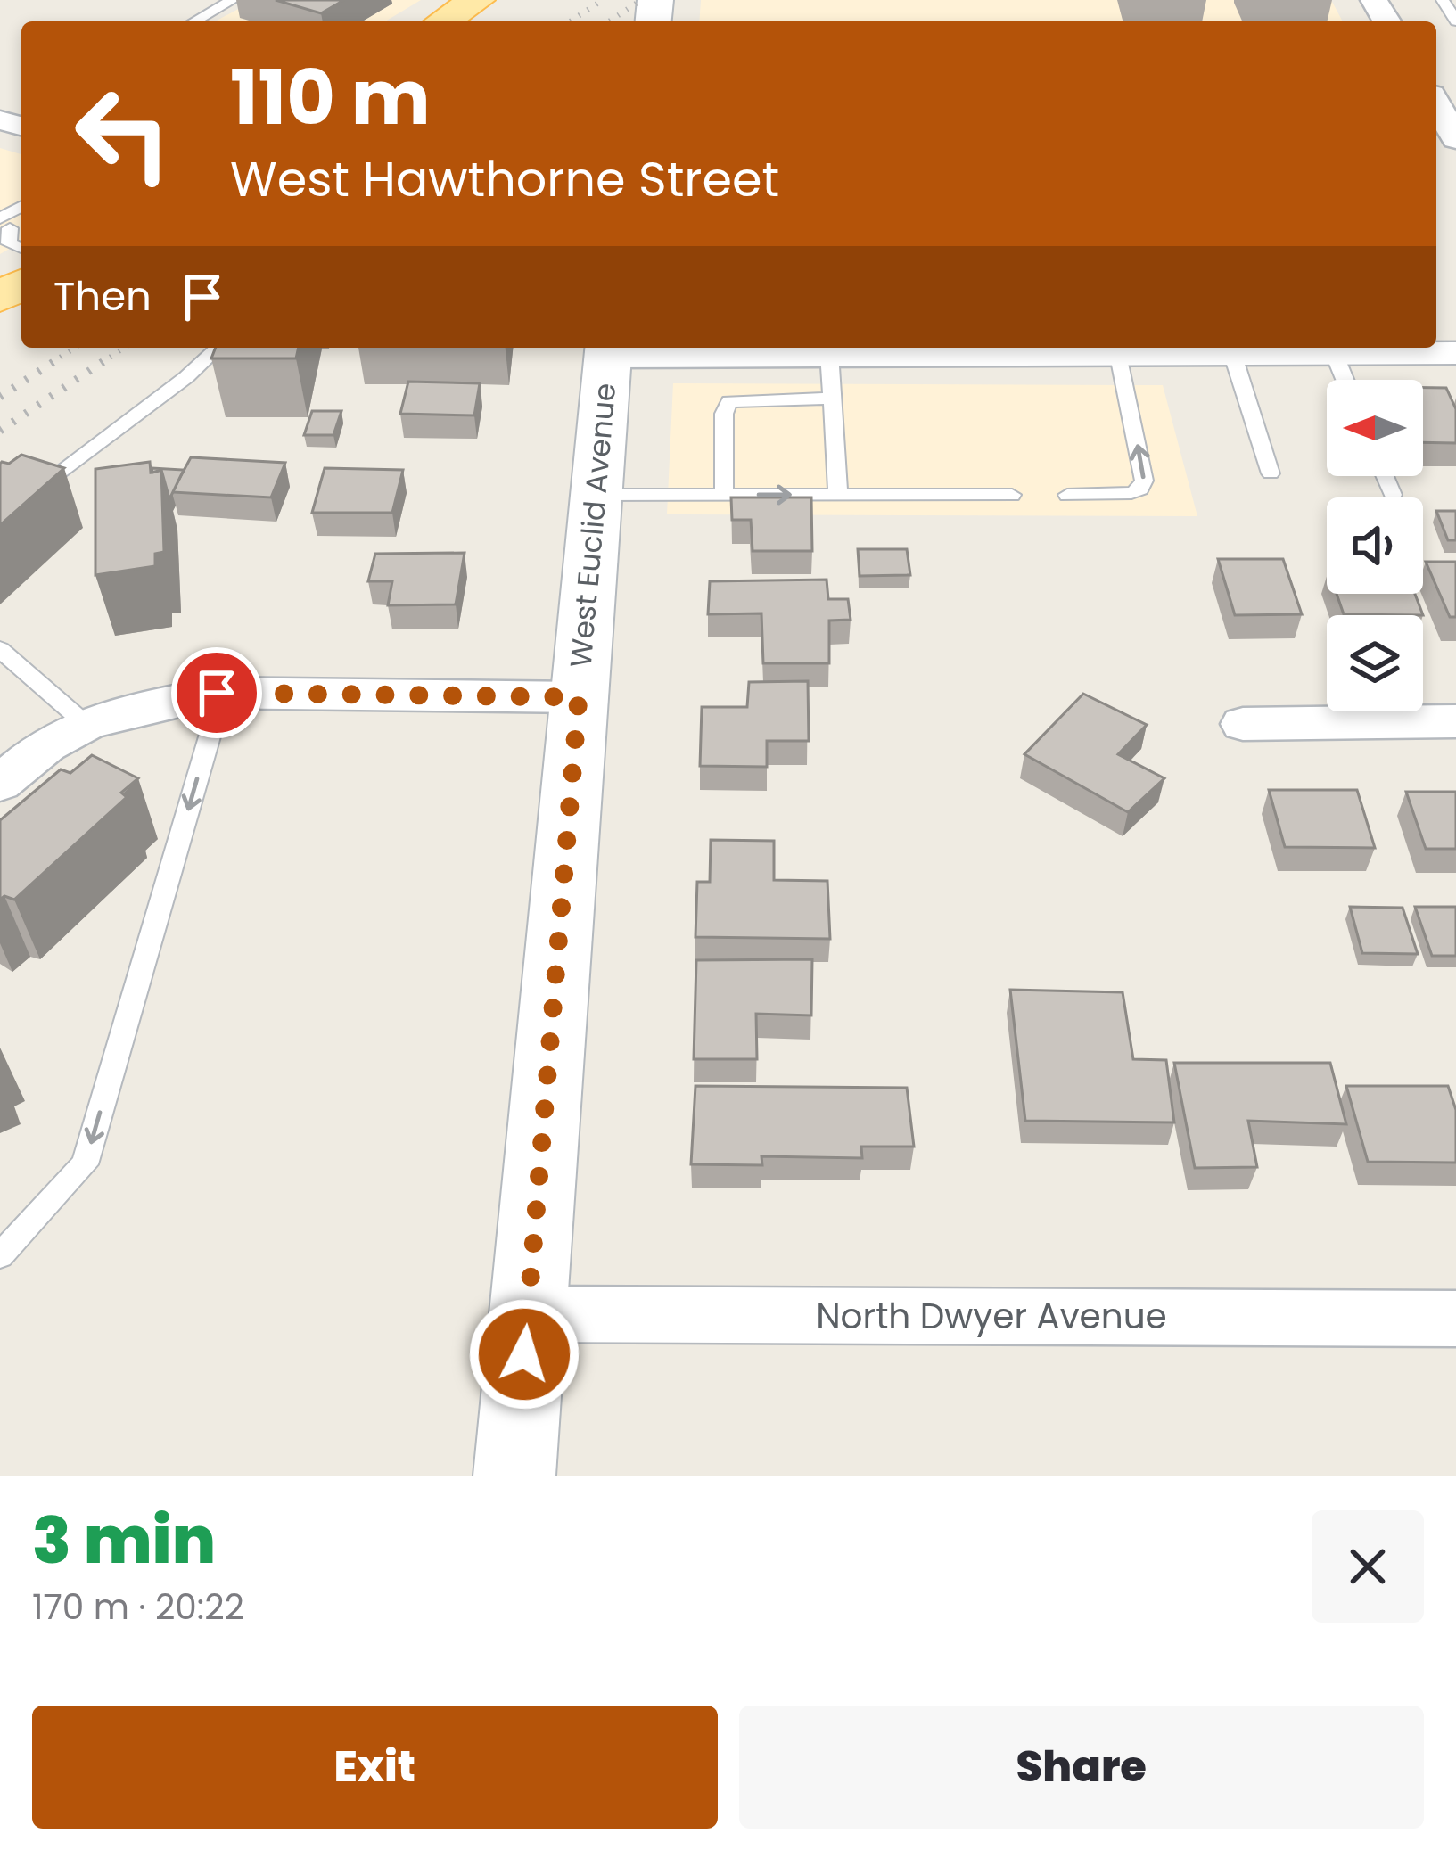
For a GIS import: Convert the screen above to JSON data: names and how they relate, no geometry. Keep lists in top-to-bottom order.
{
  "streets": {
    "main road": ["West Euclid Avenue"],
    "street": ["North Dwyer Avenue"]
  },
  "crossings": [
    ["West Euclid Avenue", "North Dwyer Avenue"]
  ],
  "north": "left",
  "page": {
    "turn": ["110 m", "West Hawthorne Street"],
    "then": "Then",
    "heading": ["3 min", "170 m · 20:22"],
    "buttons": ["Exit", "Share"]
  }
}
